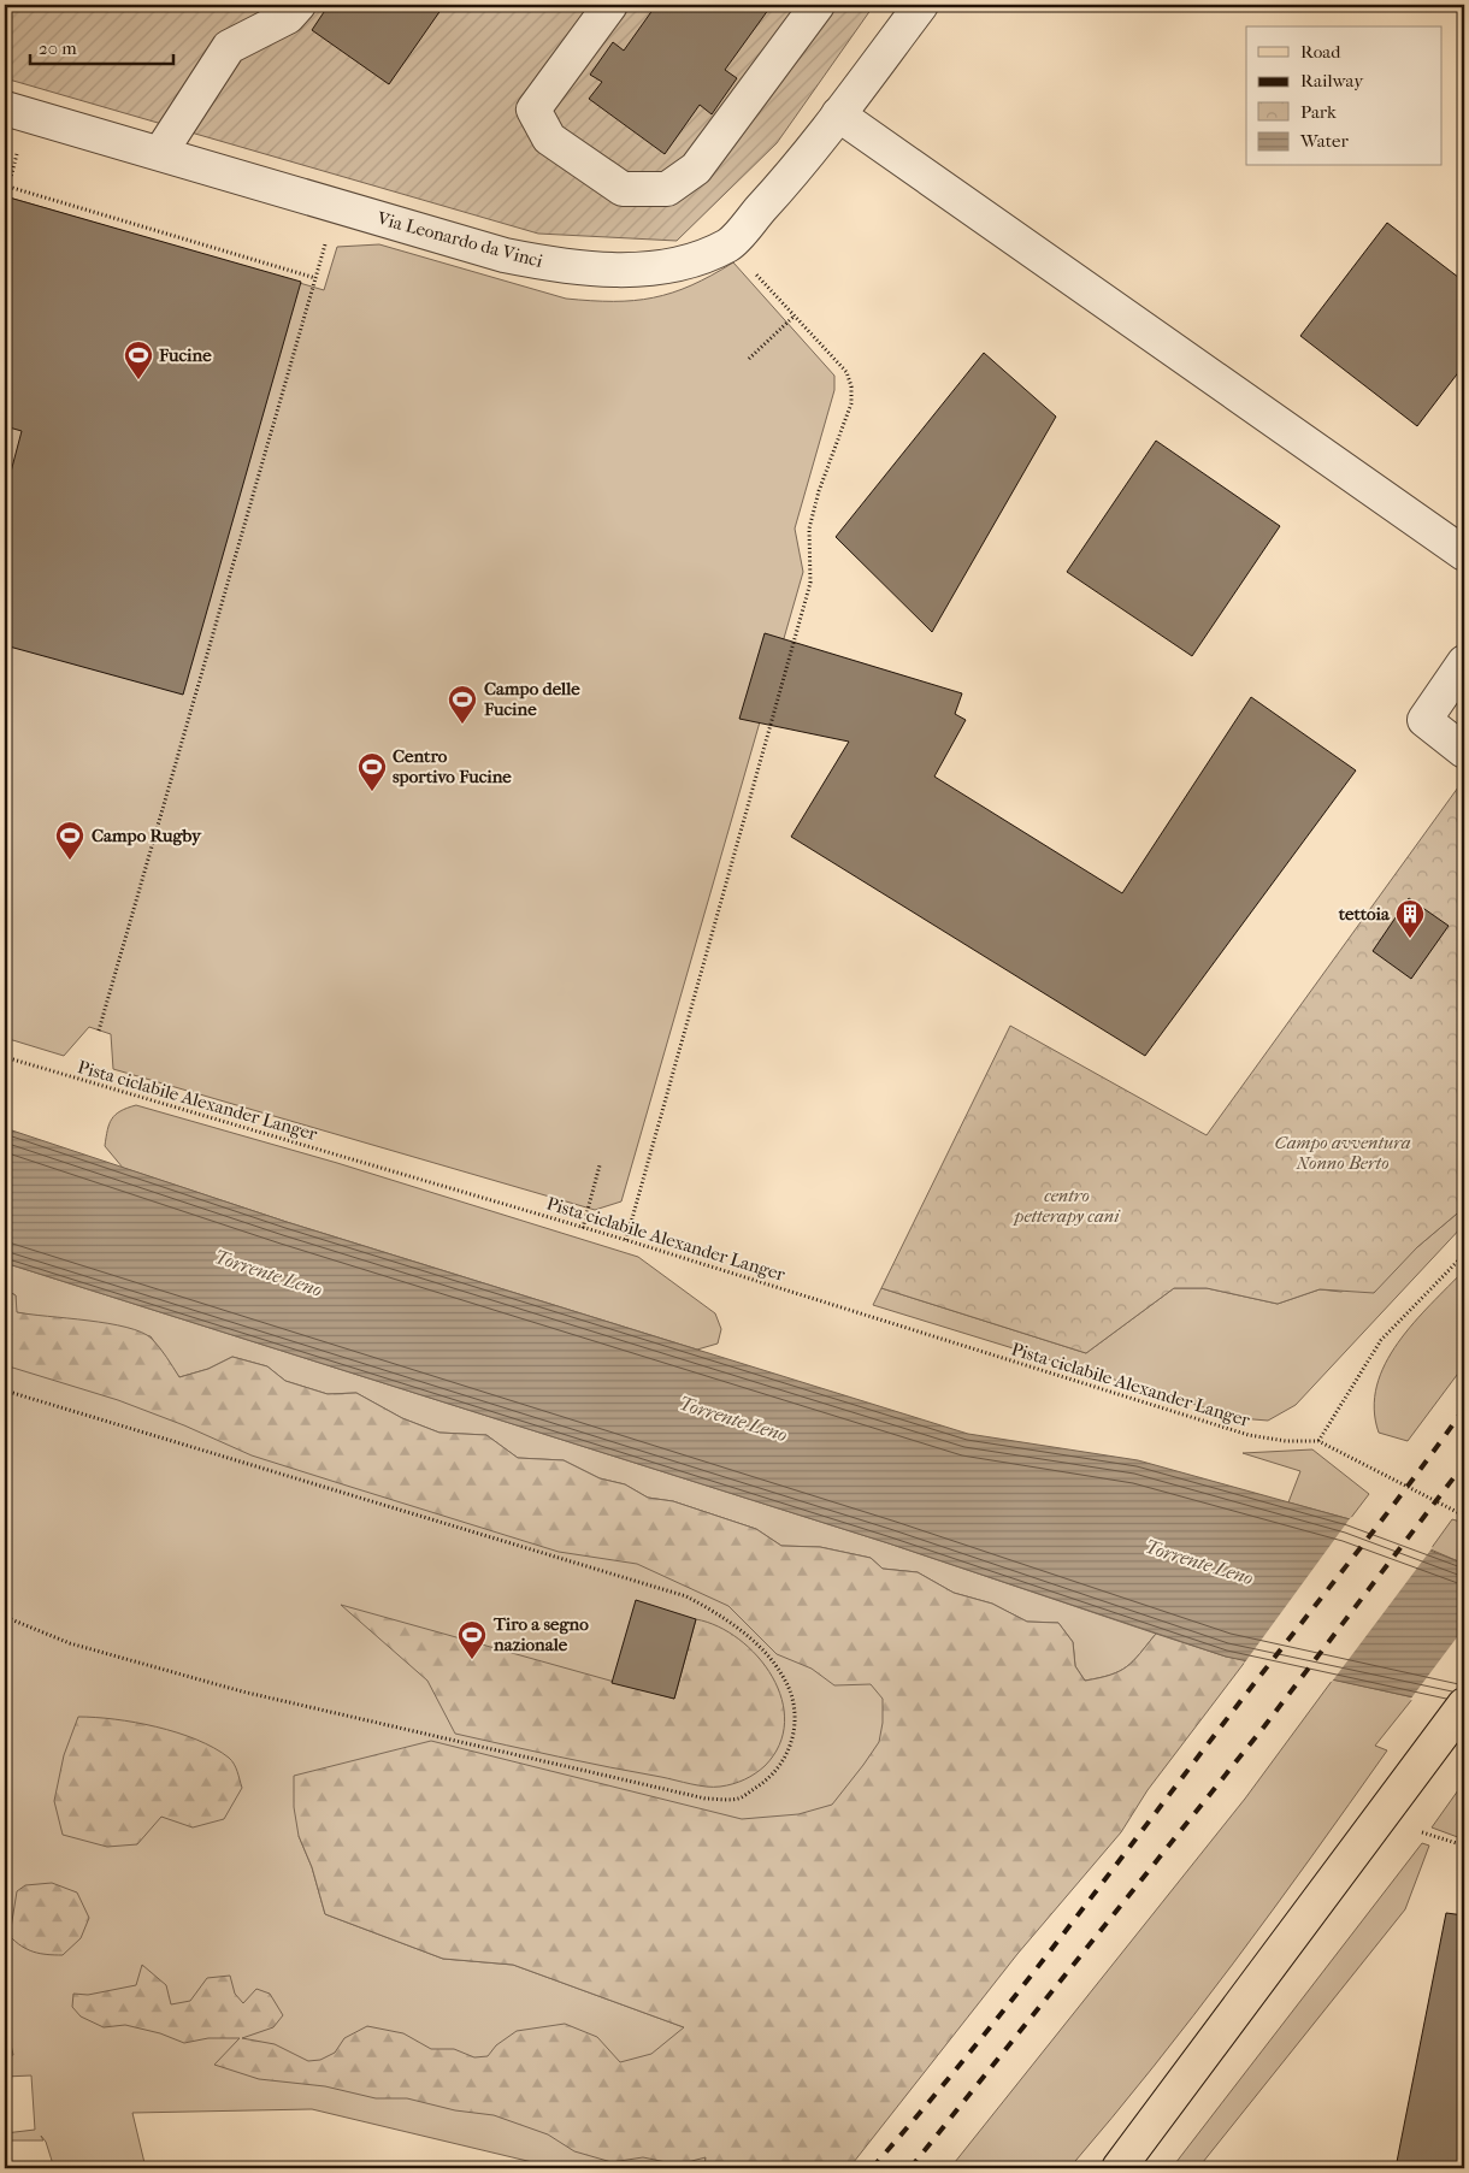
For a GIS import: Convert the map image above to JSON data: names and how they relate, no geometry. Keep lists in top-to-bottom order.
{
  "streets": {
    "street": ["Via Leonardo da Vinci"],
    "path": ["Pista ciclabile Alexander Langer"]
  },
  "water": ["Torrente Leno"],
  "parks": ["Campo avventura Nonno Berto", "centro petterapy cani"],
  "places": {
    "sports": [
      "Fucine",
      "Campo delle Fucine",
      "Centro sportivo Fucine",
      "Campo Rugby",
      "Tiro a segno nazionale"
    ],
    "building": ["tettoia"]
  },
  "legend": [
    "Road",
    "Railway",
    "Park",
    "Water"
  ],
  "scale_bar": "20 m"
}
